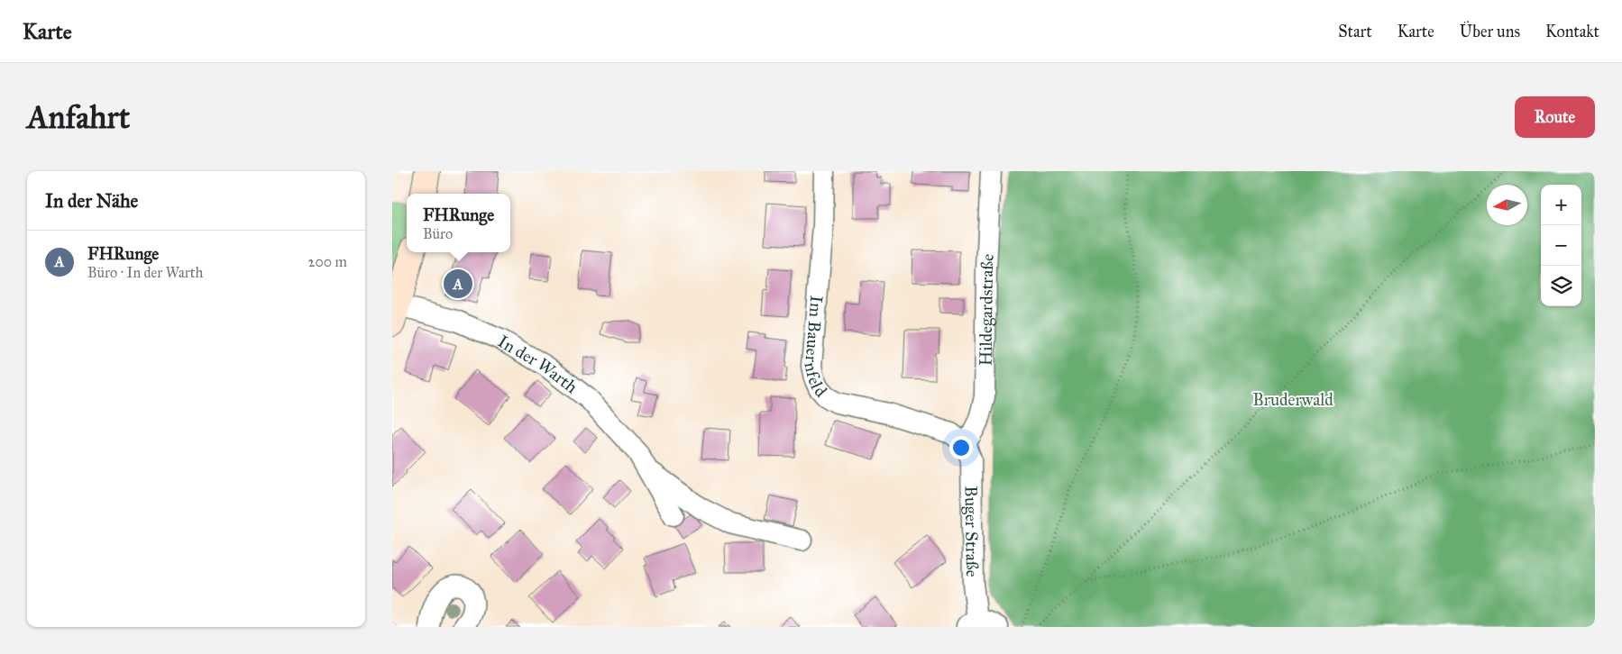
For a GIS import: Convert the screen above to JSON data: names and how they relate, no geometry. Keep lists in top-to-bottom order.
{
  "streets": {
    "street": [
      "Hildegardstraße",
      "Im Bauernfeld",
      "In der Warth",
      "Buger Straße"
    ]
  },
  "crossings": [
    ["Hildegardstraße", "Im Bauernfeld"],
    ["Hildegardstraße", "Buger Straße"],
    ["Im Bauernfeld", "Buger Straße"]
  ],
  "parks": ["Bruderwald"],
  "north": "left",
  "page": {
    "header": "Karte",
    "nav": [
      "Start",
      "Karte",
      "Über uns",
      "Kontakt"
    ],
    "buttons": "Route",
    "title": "Anfahrt",
    "heading": "In der Nähe",
    "map_buttons": ["+", "−"],
    "popup": ["FHRunge", "Büro"],
    "list": [
      {
        "mark": "A",
        "name": "FHRunge",
        "note": "Büro · In der Warth",
        "value": "200 m"
      }
    ],
    "pins": "A"
  }
}
